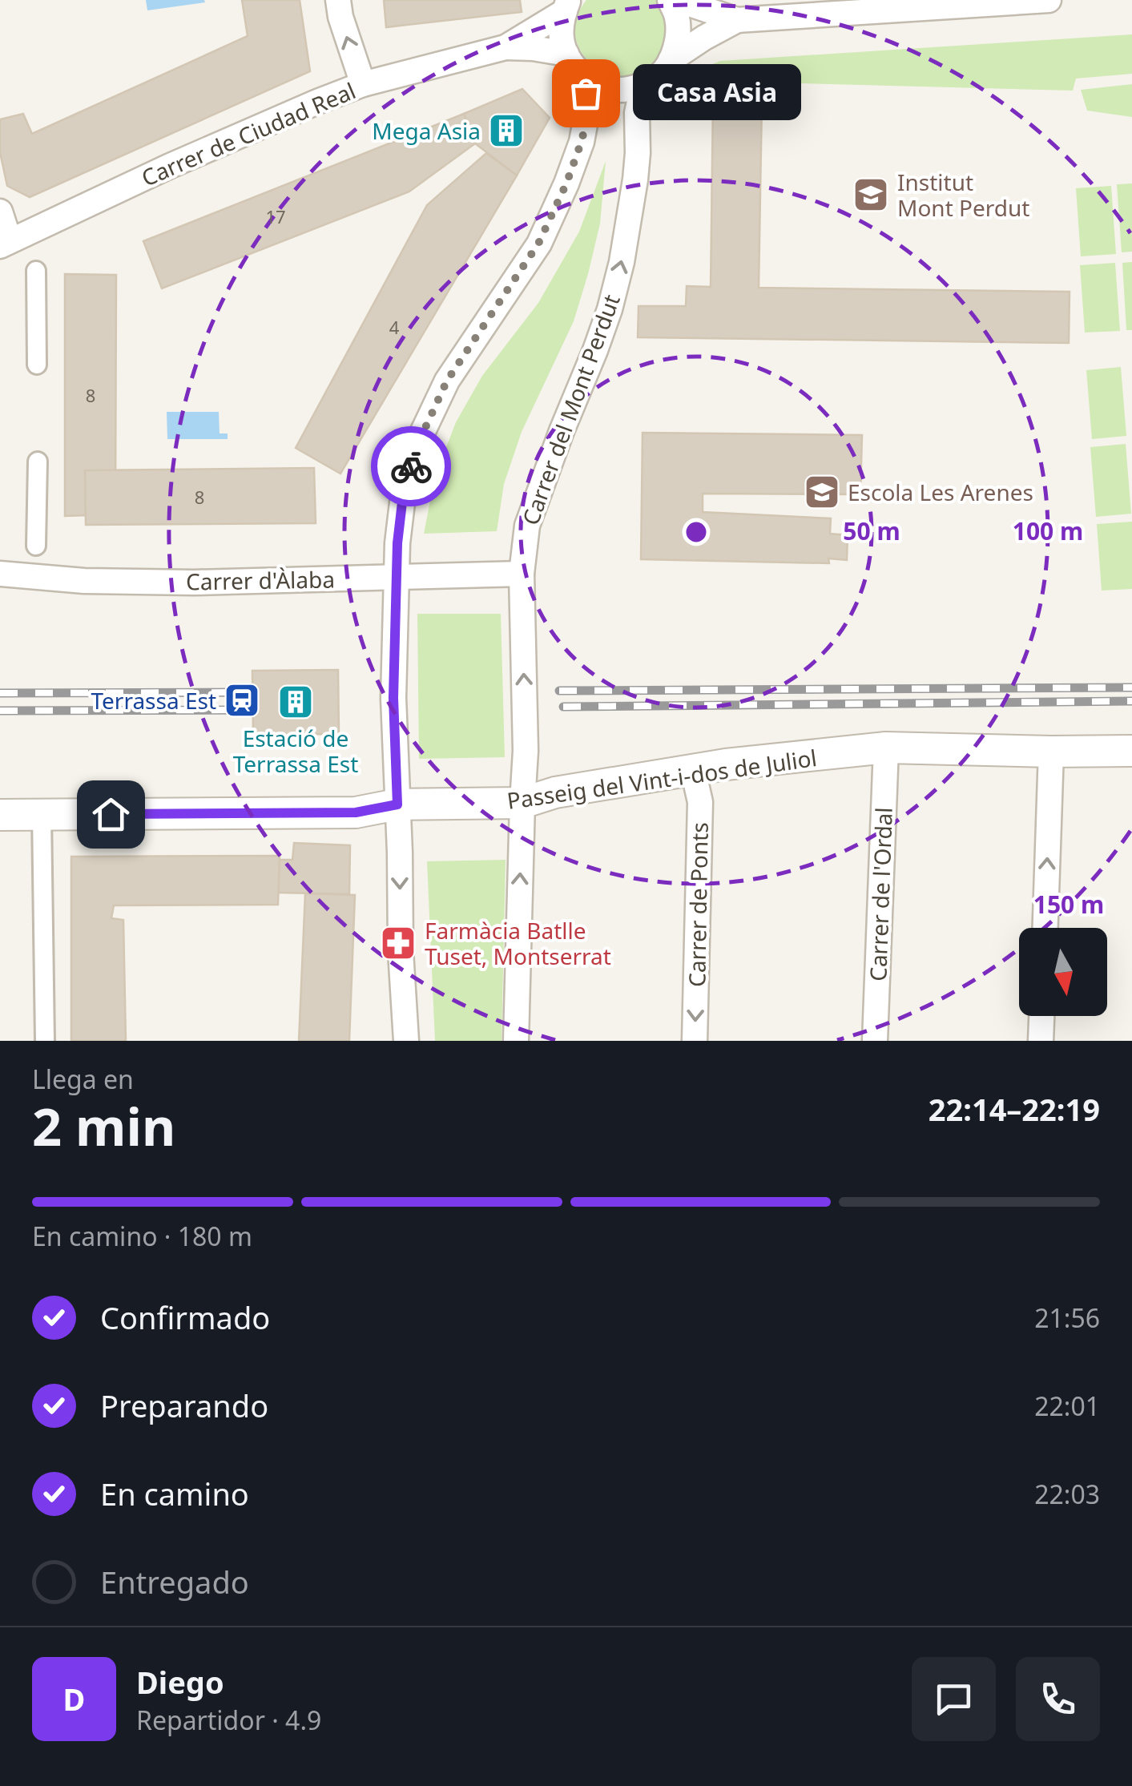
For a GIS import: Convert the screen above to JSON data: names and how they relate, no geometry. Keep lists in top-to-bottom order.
{
  "streets": {
    "street": [
      "Carrer de Ciudad Real",
      "Carrer del Mont Perdut",
      "Carrer d'Àlaba",
      "Passeig del Vint-i-dos de Juliol",
      "Carrer de l'Ordal",
      "Carrer de Ponts"
    ]
  },
  "crossings": [
    ["Carrer del Mont Perdut", "Carrer d'Àlaba"],
    ["Carrer del Mont Perdut", "Passeig del Vint-i-dos de Juliol"],
    ["Passeig del Vint-i-dos de Juliol", "Carrer de l'Ordal"],
    ["Passeig del Vint-i-dos de Juliol", "Carrer de Ponts"]
  ],
  "one_way": ["Carrer de Ponts"],
  "places": {
    "other": ["Casa Asia"],
    "building": ["Mega Asia", "Estació de Terrassa Est"],
    "school or university": ["Institut Mont Perdut", "Escola Les Arenes"],
    "station": ["Terrassa Est"],
    "pharmacy": ["Farmàcia Batlle Tuset, Montserrat"]
  },
  "house_numbers": [
    "17",
    "4",
    "8",
    "8"
  ],
  "north": "bottom",
  "page": {
    "bubble": "Casa Asia",
    "heading": ["2 min", "Llega en", "22:14–22:19"],
    "panel": ["Diego", "Repartidor · 4.9"],
    "bar": "En camino · 180 m",
    "list": [
      ["Confirmado", "21:56"],
      ["Preparando", "22:01"],
      ["En camino", "22:03"],
      "Entregado"
    ],
    "round": "D"
  },
  "rings": ["50 m", "100 m", "150 m"]
}
